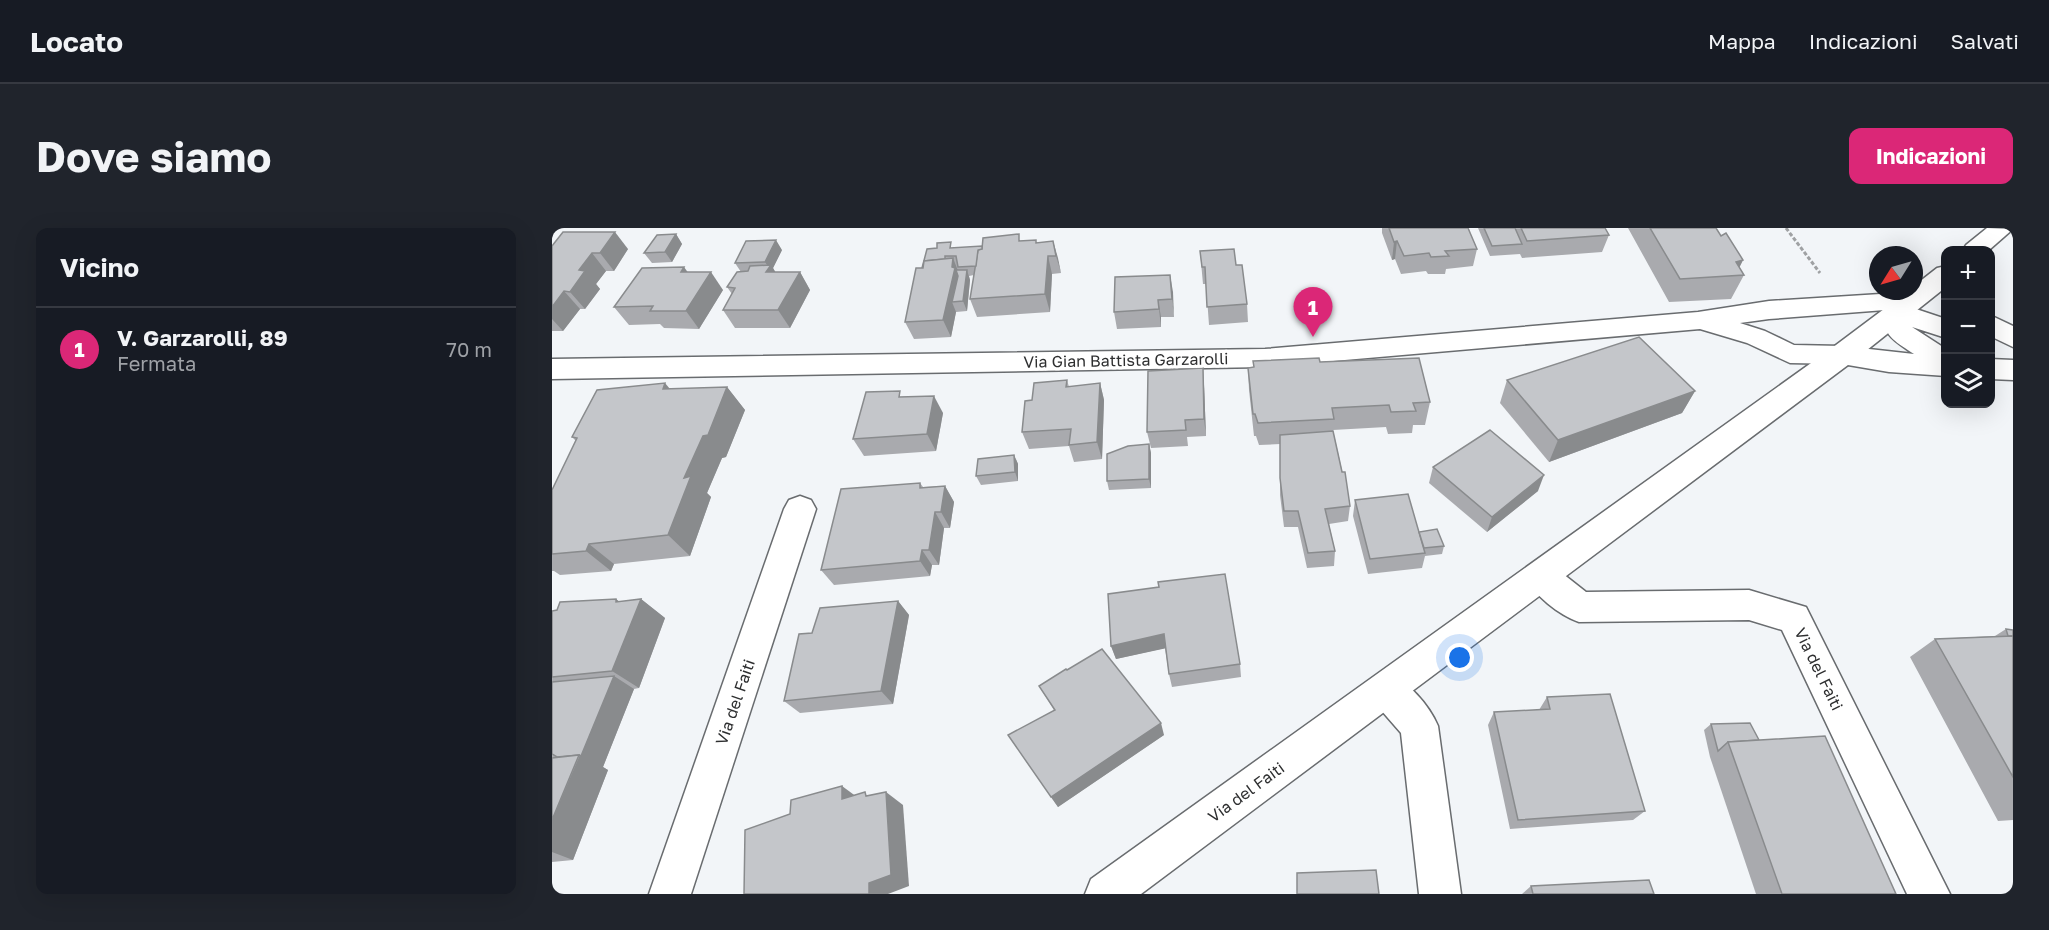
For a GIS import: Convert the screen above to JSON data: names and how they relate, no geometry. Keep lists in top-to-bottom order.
{
  "streets": {
    "street": ["Via Gian Battista Garzarolli", "Via del Faiti"]
  },
  "crossings": [
    ["Via Gian Battista Garzarolli", "Via del Faiti"]
  ],
  "north": "bottom left",
  "page": {
    "header": "Locato",
    "nav": ["Mappa", "Indicazioni", "Salvati"],
    "buttons": "Indicazioni",
    "title": "Dove siamo",
    "heading": "Vicino",
    "map_buttons": ["+", "−"],
    "pins": "1",
    "list": [
      {
        "mark": "1",
        "name": "V. Garzarolli, 89",
        "note": "Fermata",
        "value": "70 m"
      }
    ]
  }
}
